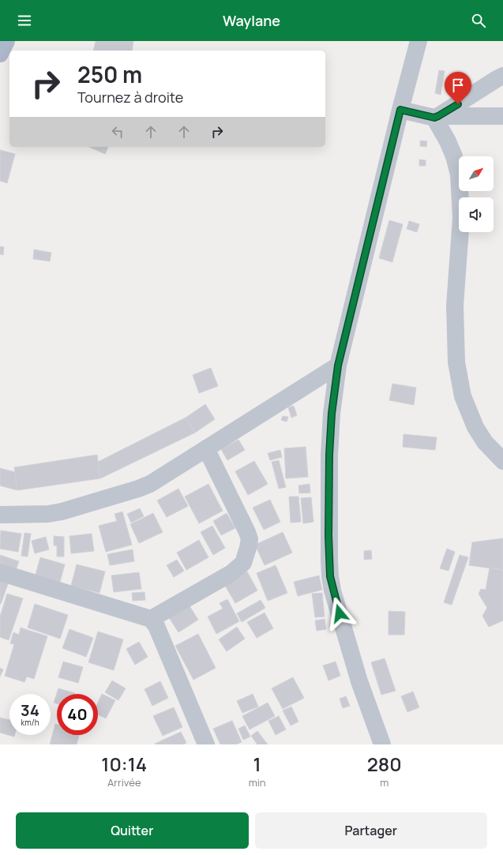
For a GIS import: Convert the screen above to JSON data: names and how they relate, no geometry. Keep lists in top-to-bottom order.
{
  "north": "top right",
  "page": {
    "header": "Waylane",
    "turn": ["250 m", "Tournez à droite"],
    "speed": "34 km/h",
    "limit": "40",
    "eta": [
      "10:14",
      "Arrivée",
      "1",
      "min",
      "280",
      "m"
    ],
    "buttons": ["Quitter", "Partager"]
  }
}
